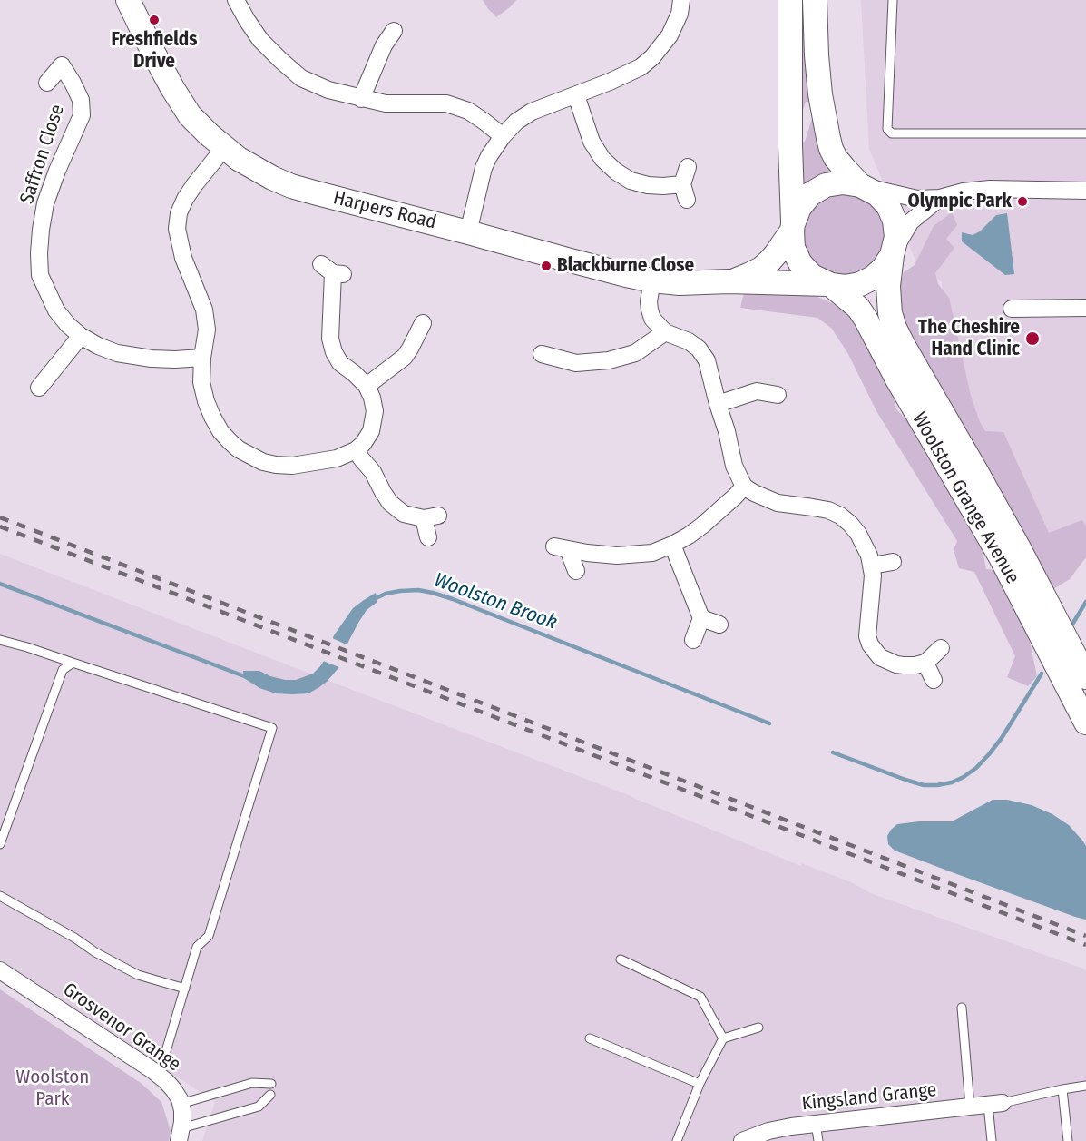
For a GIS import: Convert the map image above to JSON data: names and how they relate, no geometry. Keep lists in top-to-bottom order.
{
  "streets": {
    "main road": ["Harpers Road", "Woolston Grange Avenue"],
    "street": ["Saffron Close", "Grosvenor Grange", "Kingsland Grange"]
  },
  "crossings": [
    ["Harpers Road", "Woolston Grange Avenue"]
  ],
  "water": ["Woolston Brook"],
  "parks": ["Woolston Park"],
  "places": [
    "Freshfields Drive",
    "Olympic Park",
    "Blackburne Close",
    "The Cheshire Hand Clinic"
  ]
}
